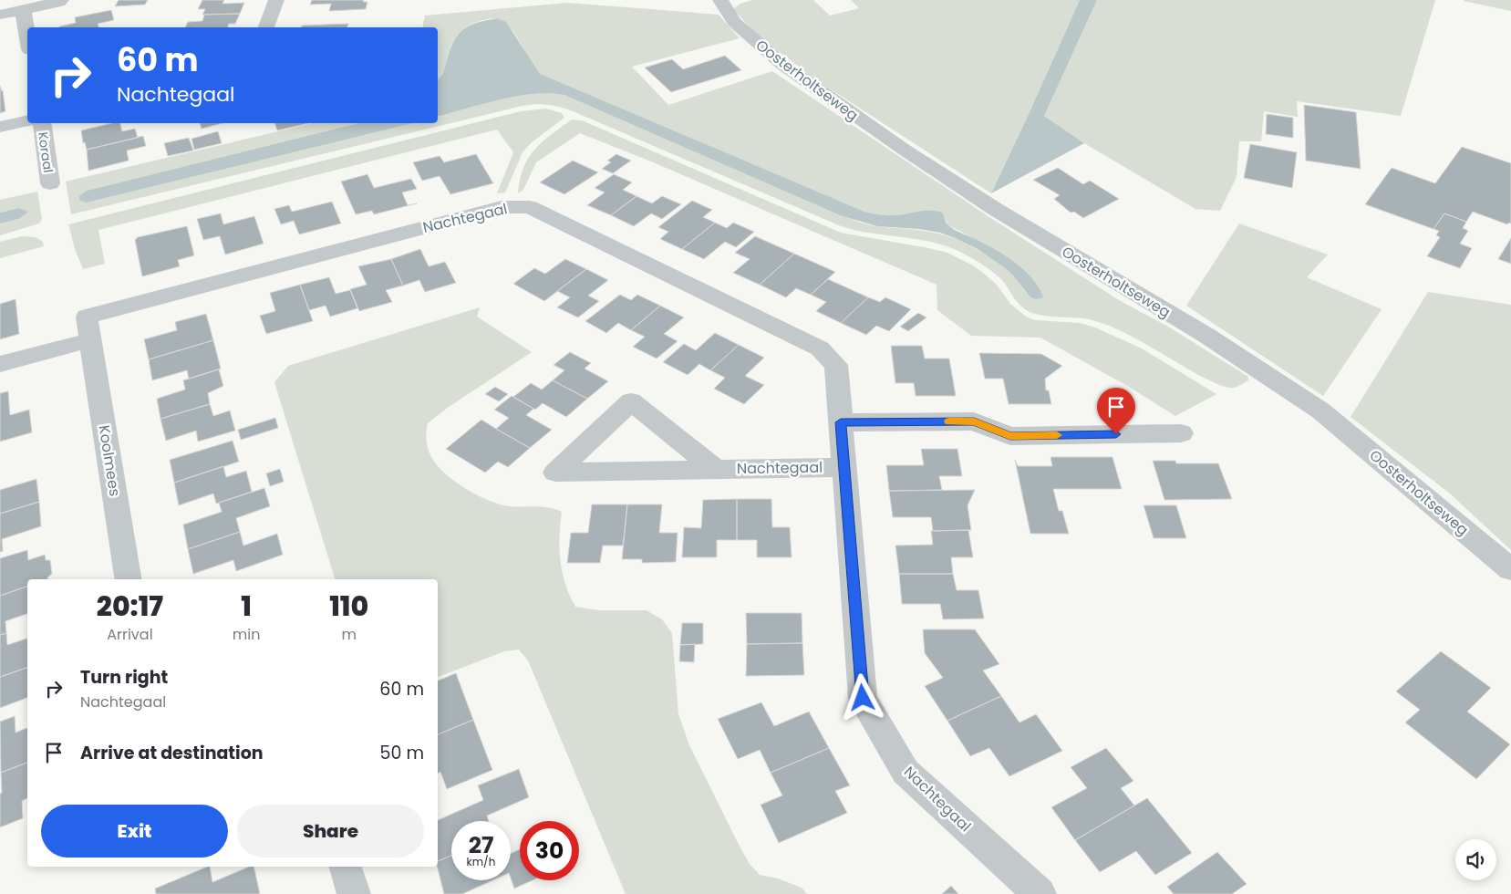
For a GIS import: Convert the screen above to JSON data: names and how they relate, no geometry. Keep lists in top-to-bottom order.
{
  "streets": {
    "street": [
      "Oosterholtseweg",
      "Koraal",
      "Nachtegaal",
      "Koolmees"
    ]
  },
  "crossings": [
    ["Nachtegaal", "Koolmees"]
  ],
  "page": {
    "turn": ["60 m", "Nachtegaal"],
    "eta": [
      "20:17",
      "Arrival",
      "1",
      "min",
      "110",
      "m"
    ],
    "list": [
      {
        "name": "Turn right",
        "note": "Nachtegaal",
        "value": "60 m"
      },
      {
        "name": "Arrive at destination",
        "value": "50 m"
      }
    ],
    "buttons": ["Exit", "Share"],
    "speed": "27 km/h",
    "limit": "30"
  }
}
